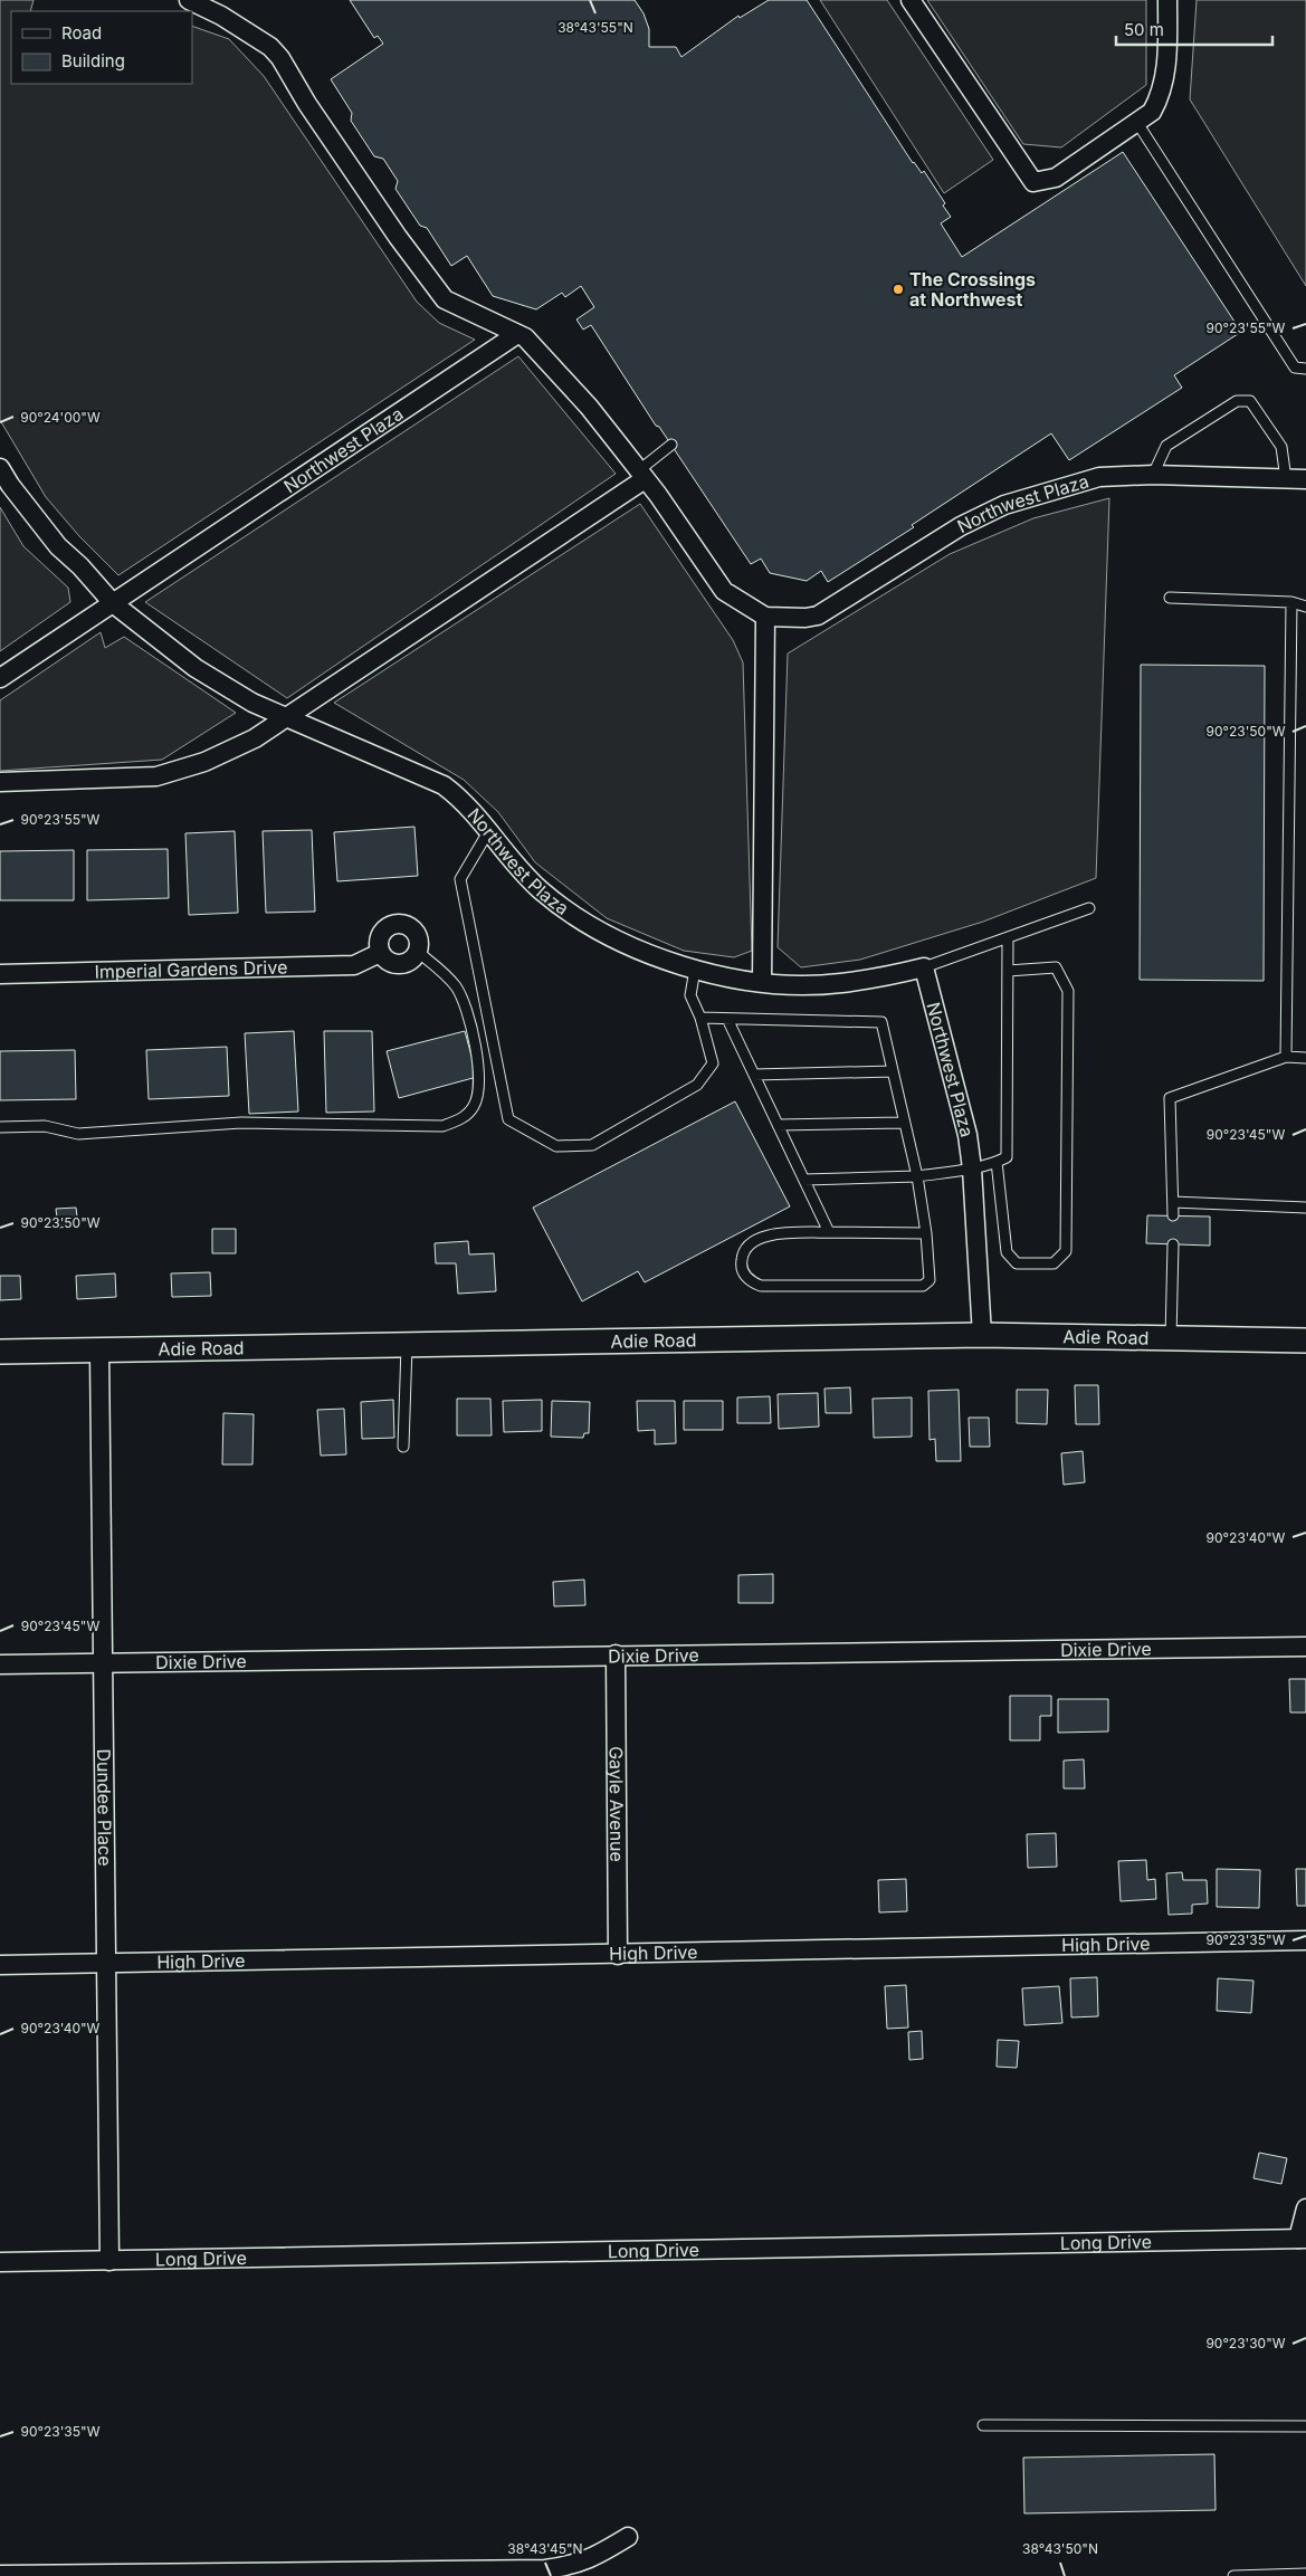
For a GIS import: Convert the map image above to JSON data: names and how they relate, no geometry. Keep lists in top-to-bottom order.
{
  "streets": {
    "street": [
      "Northwest Plaza",
      "Imperial Gardens Drive",
      "Adie Road",
      "Dixie Drive",
      "Gayle Avenue",
      "Dundee Place",
      "High Drive",
      "Long Drive"
    ]
  },
  "crossings": [
    ["Northwest Plaza", "Adie Road"],
    ["Adie Road", "Dundee Place"],
    ["Dixie Drive", "Gayle Avenue"],
    ["Dixie Drive", "Dundee Place"],
    ["Gayle Avenue", "High Drive"],
    ["Dundee Place", "High Drive"],
    ["Dundee Place", "Long Drive"]
  ],
  "places": ["The Crossings at Northwest"],
  "legend": ["Road", "Building"],
  "scale_bar": "50 m",
  "coordinates": [
    "38°43'55\"N",
    "90°23'55\"W",
    "90°24'00\"W",
    "90°23'50\"W",
    "90°23'45\"W",
    "90°23'40\"W",
    "90°23'35\"W",
    "90°23'30\"W",
    "38°43'45\"N",
    "38°43'50\"N"
  ]
}
